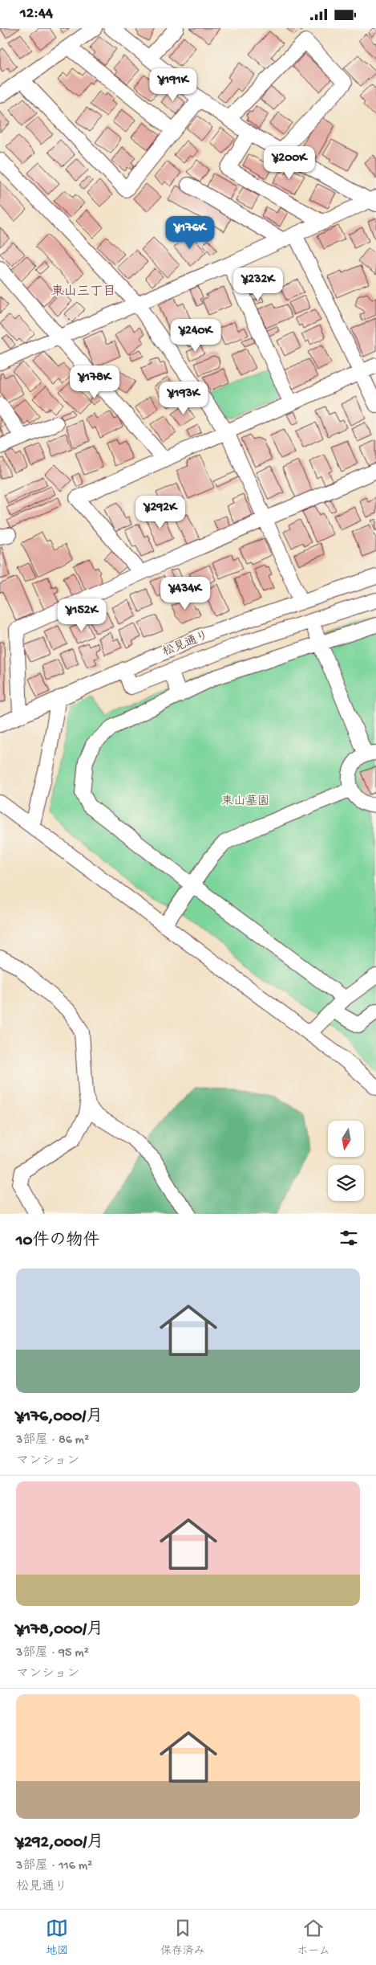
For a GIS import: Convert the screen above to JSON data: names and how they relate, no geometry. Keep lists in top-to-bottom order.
{
  "streets": {
    "street": ["松見通り"]
  },
  "districts": ["東山三丁目"],
  "parks": ["東山墓園"],
  "north": "bottom",
  "page": {
    "status": "12:44",
    "price": [
      "¥191K",
      "¥200K",
      "¥176K",
      "¥232K",
      "¥240K",
      "¥178K",
      "¥193K",
      "¥292K",
      "¥434K",
      "¥152K"
    ],
    "heading": "10件の物件",
    "list": [
      {
        "name": "¥176,000/月",
        "note": "3部屋 · 86 m² · マンション"
      },
      {
        "name": "¥178,000/月",
        "note": "3部屋 · 95 m² · マンション"
      },
      {
        "name": "¥292,000/月",
        "note": "3部屋 · 116 m² · 松見通り"
      }
    ],
    "tabs": ["地図", "保存済み", "ホーム"]
  }
}
